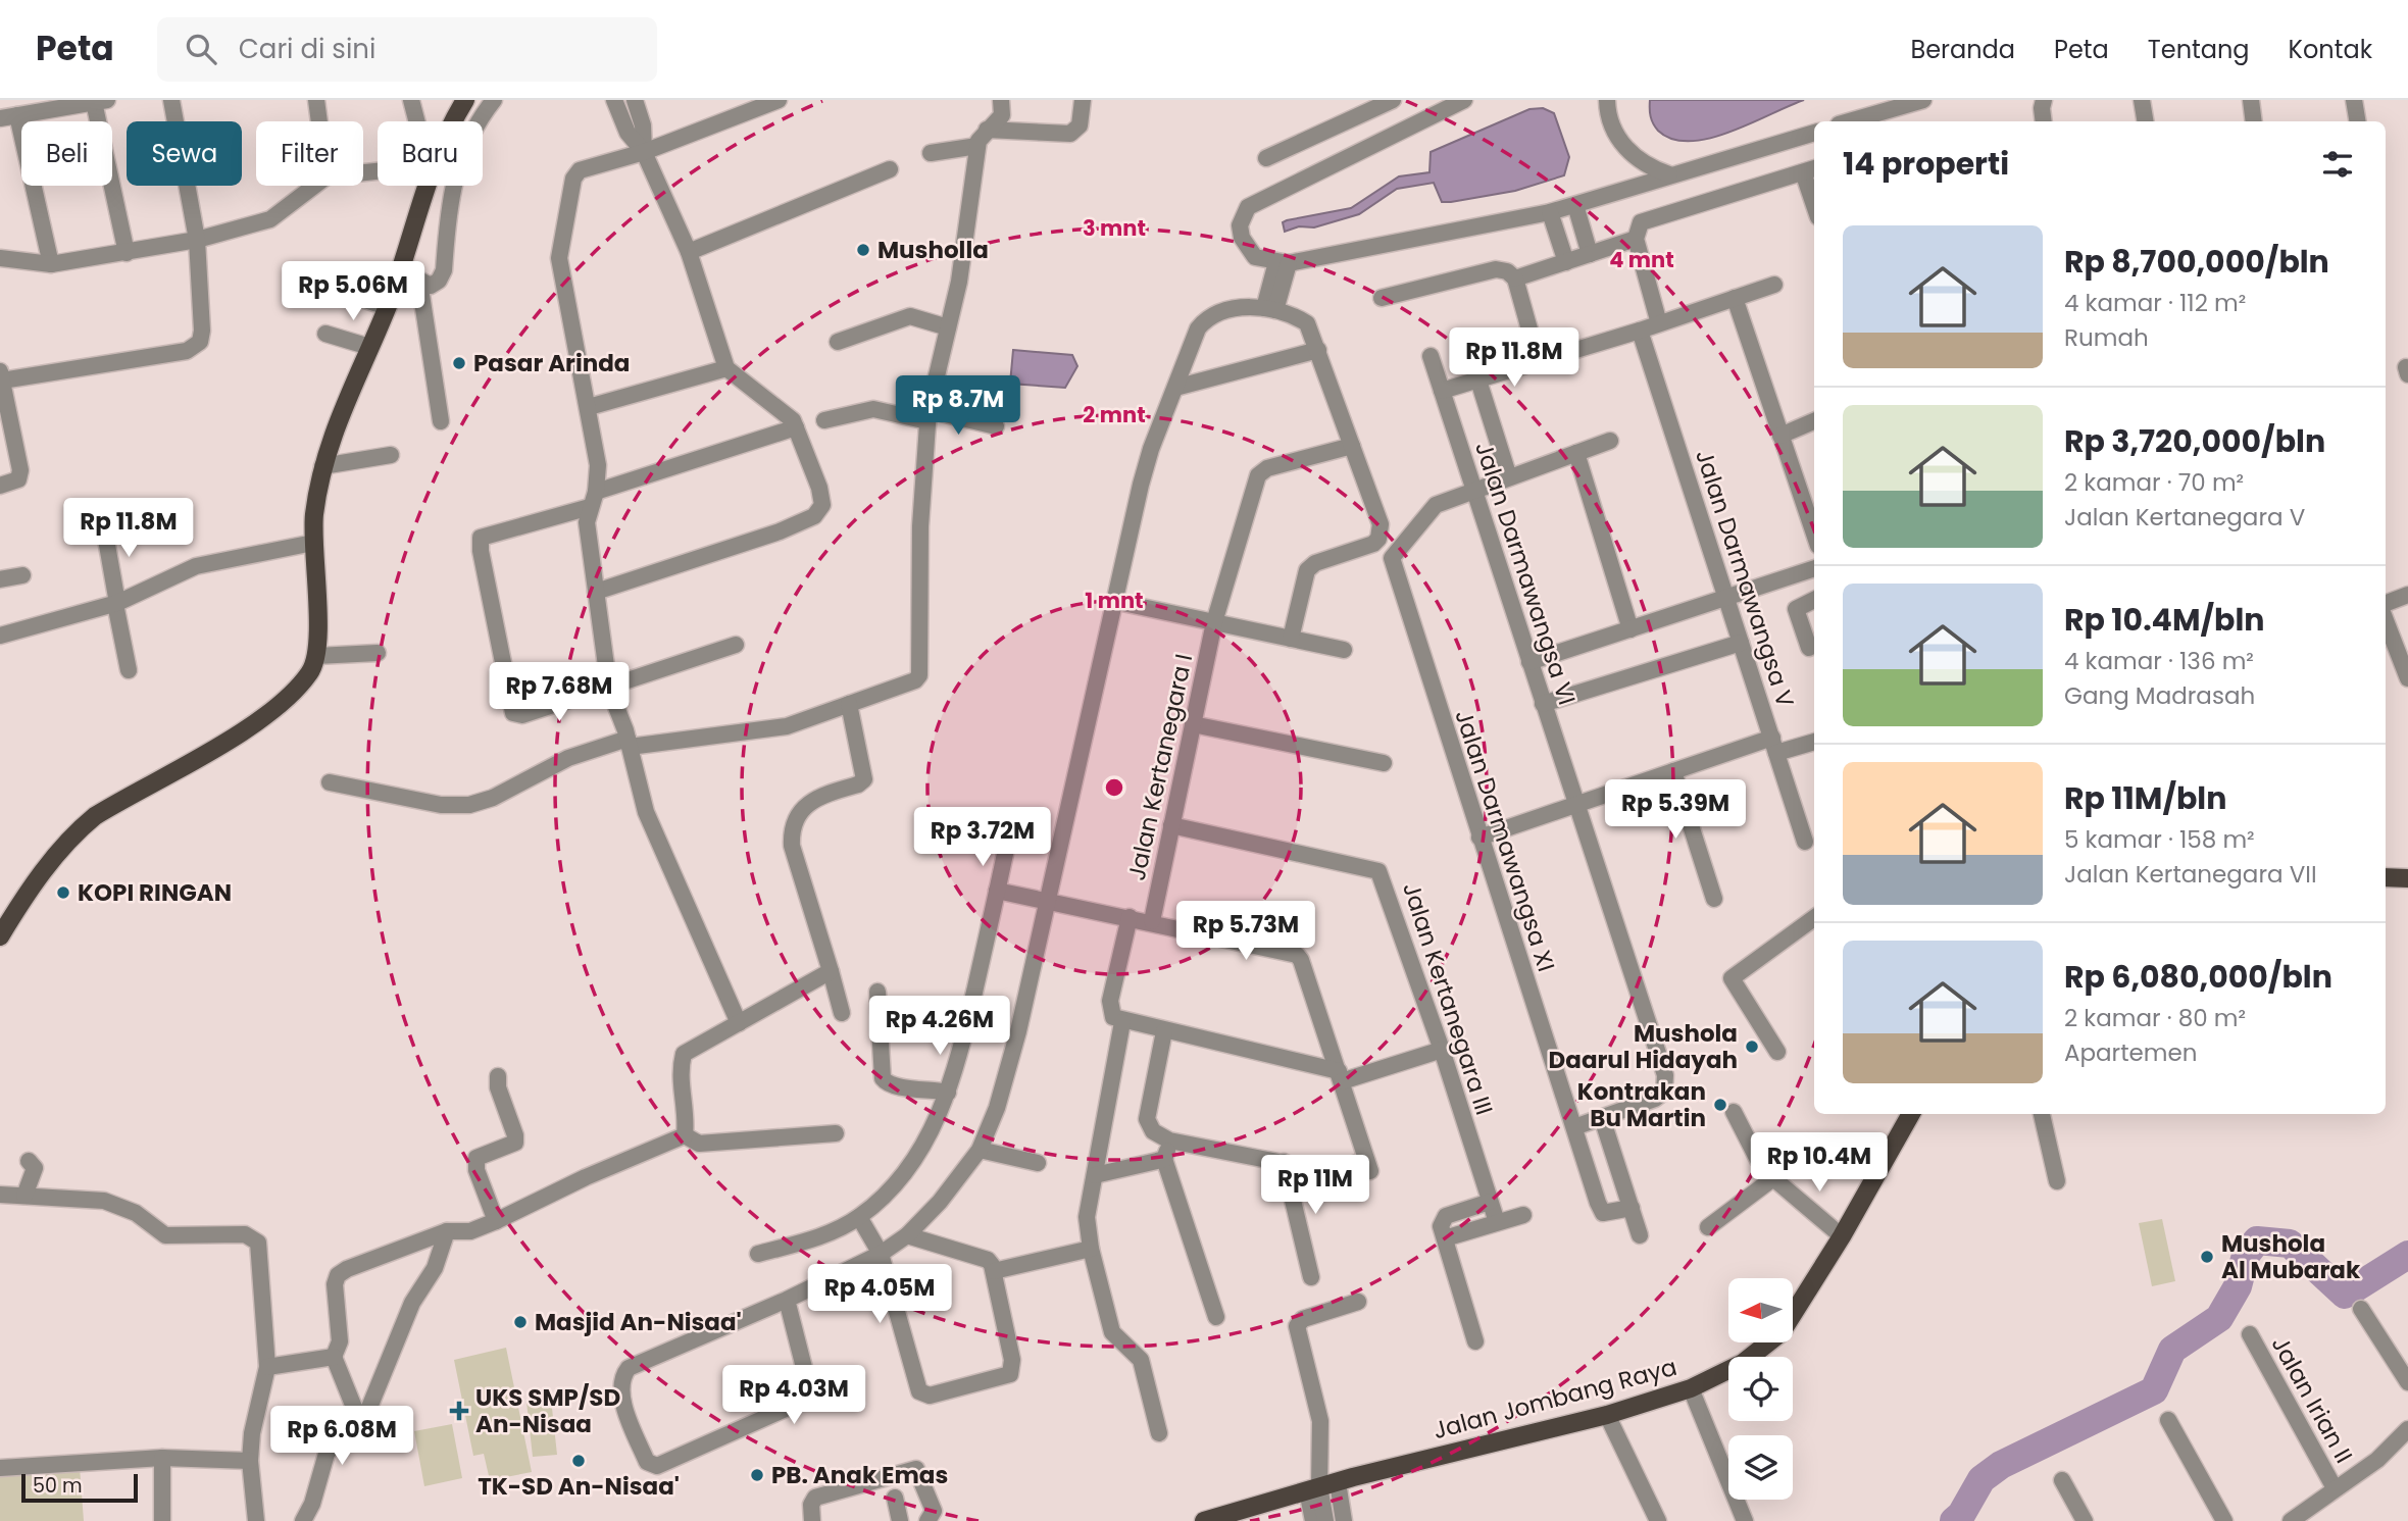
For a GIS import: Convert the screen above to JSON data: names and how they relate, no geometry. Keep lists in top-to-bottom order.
{
  "streets": {
    "main road": ["Jalan Jombang Raya"],
    "street": [
      "Jalan Darmawangsa VI",
      "Jalan Darmawangsa V",
      "Jalan Kertanegara I",
      "Jalan Darmawangsa XI",
      "Jalan Kertanegara III",
      "Jalan Irian II"
    ]
  },
  "crossings": [
    ["Jalan Darmawangsa VI", "Jalan Darmawangsa XI"],
    ["Jalan Kertanegara I", "Jalan Kertanegara III"]
  ],
  "places": {
    "other": [
      "Musholla",
      "Pasar Arinda",
      "KOPI RINGAN",
      "Mushola Daarul Hidayah",
      "Kontrakan Bu Martin",
      "Mushola Al Mubarak",
      "Masjid An-Nisaa'",
      "TK-SD An-Nisaa'",
      "PB. Anak Emas"
    ],
    "health": ["UKS SMP/SD An-Nisaa"]
  },
  "scale_bar": "50 m",
  "north": "left",
  "page": {
    "header": "Peta",
    "search": "Cari di sini",
    "nav": [
      "Beranda",
      "Peta",
      "Tentang",
      "Kontak"
    ],
    "chip": [
      "Beli",
      "Sewa",
      "Filter",
      "Baru"
    ],
    "heading": "14 properti",
    "list": [
      {
        "name": "Rp 8,700,000/bln",
        "note": "4 kamar · 112 m² · Rumah"
      },
      {
        "name": "Rp 3,720,000/bln",
        "note": "2 kamar · 70 m² · Jalan Kertanegara V"
      },
      {
        "name": "Rp 10.4M/bln",
        "note": "4 kamar · 136 m² · Gang Madrasah"
      },
      {
        "name": "Rp 11M/bln",
        "note": "5 kamar · 158 m² · Jalan Kertanegara VII"
      },
      {
        "name": "Rp 6,080,000/bln",
        "note": "2 kamar · 80 m² · Apartemen"
      }
    ],
    "price": [
      "Rp 5.06M",
      "Rp 11.8M",
      "Rp 8.7M",
      "Rp 11.8M",
      "Rp 7.68M",
      "Rp 5.39M",
      "Rp 3.72M",
      "Rp 5.73M",
      "Rp 4.26M",
      "Rp 10.4M",
      "Rp 11M",
      "Rp 4.05M",
      "Rp 4.03M",
      "Rp 6.08M"
    ],
    "scale": "50 m"
  },
  "rings": [
    "3 mnt",
    "4 mnt",
    "2 mnt",
    "1 mnt"
  ]
}
